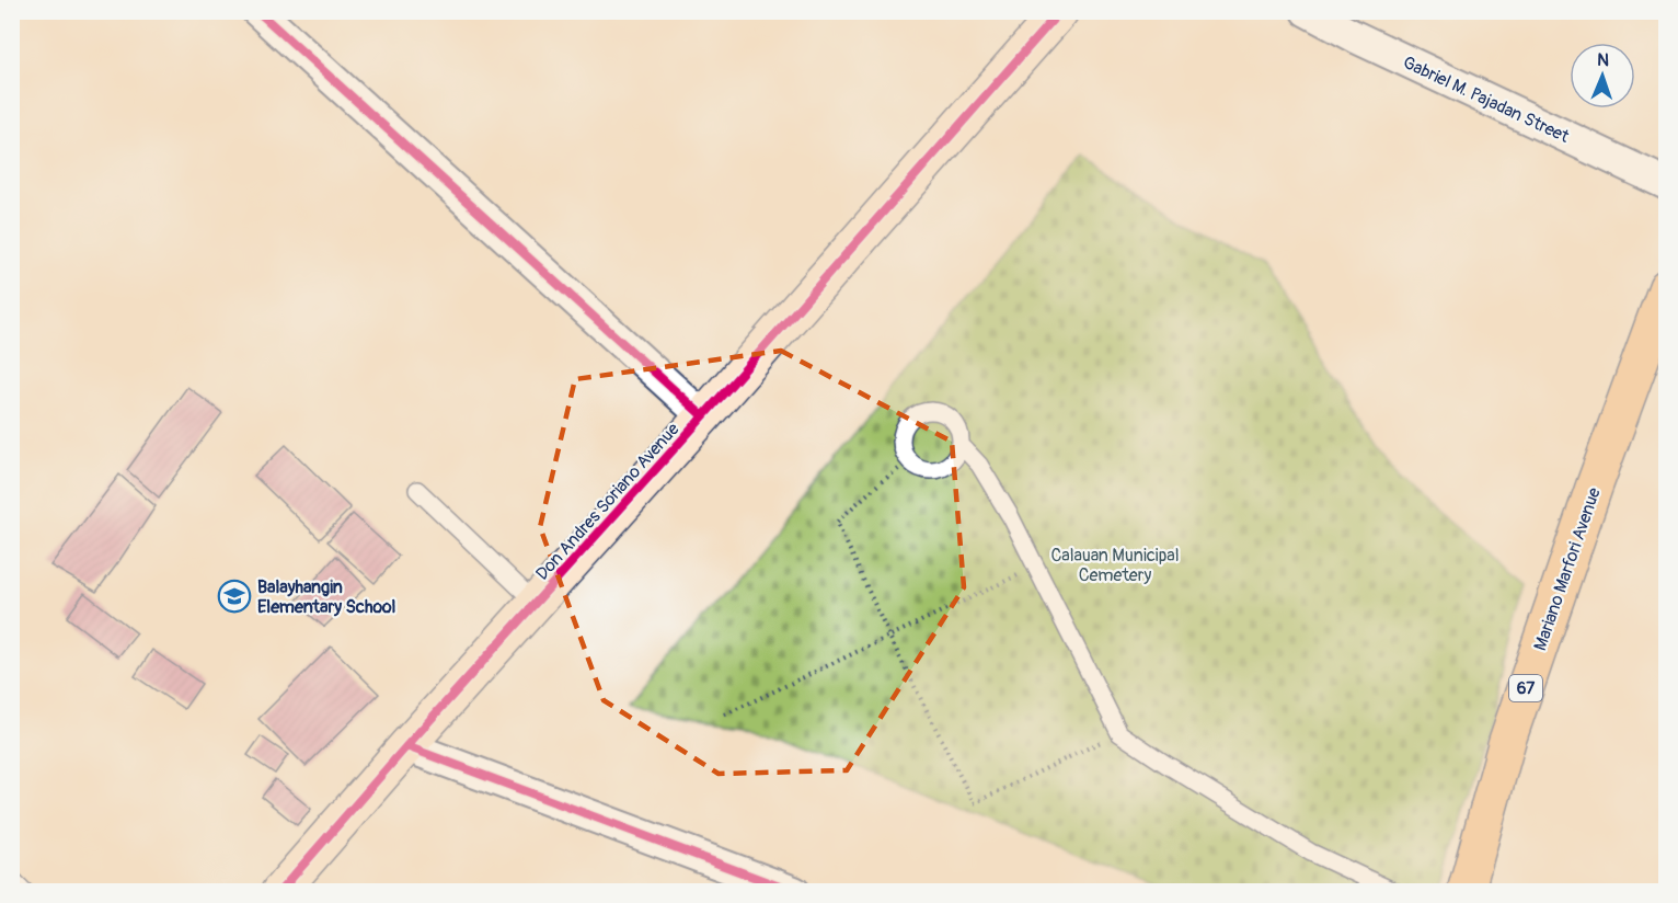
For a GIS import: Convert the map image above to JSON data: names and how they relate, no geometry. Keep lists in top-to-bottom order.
{
  "streets": {
    "main road": ["Mariano Marfori Avenue", "67"],
    "street": ["Gabriel M. Pajadan Street", "Don Andres Soriano Avenue"]
  },
  "parks": ["Calauan Municipal Cemetery"],
  "places": {
    "school or university": ["Balayhangin Elementary School"]
  },
  "north": "top"
}
